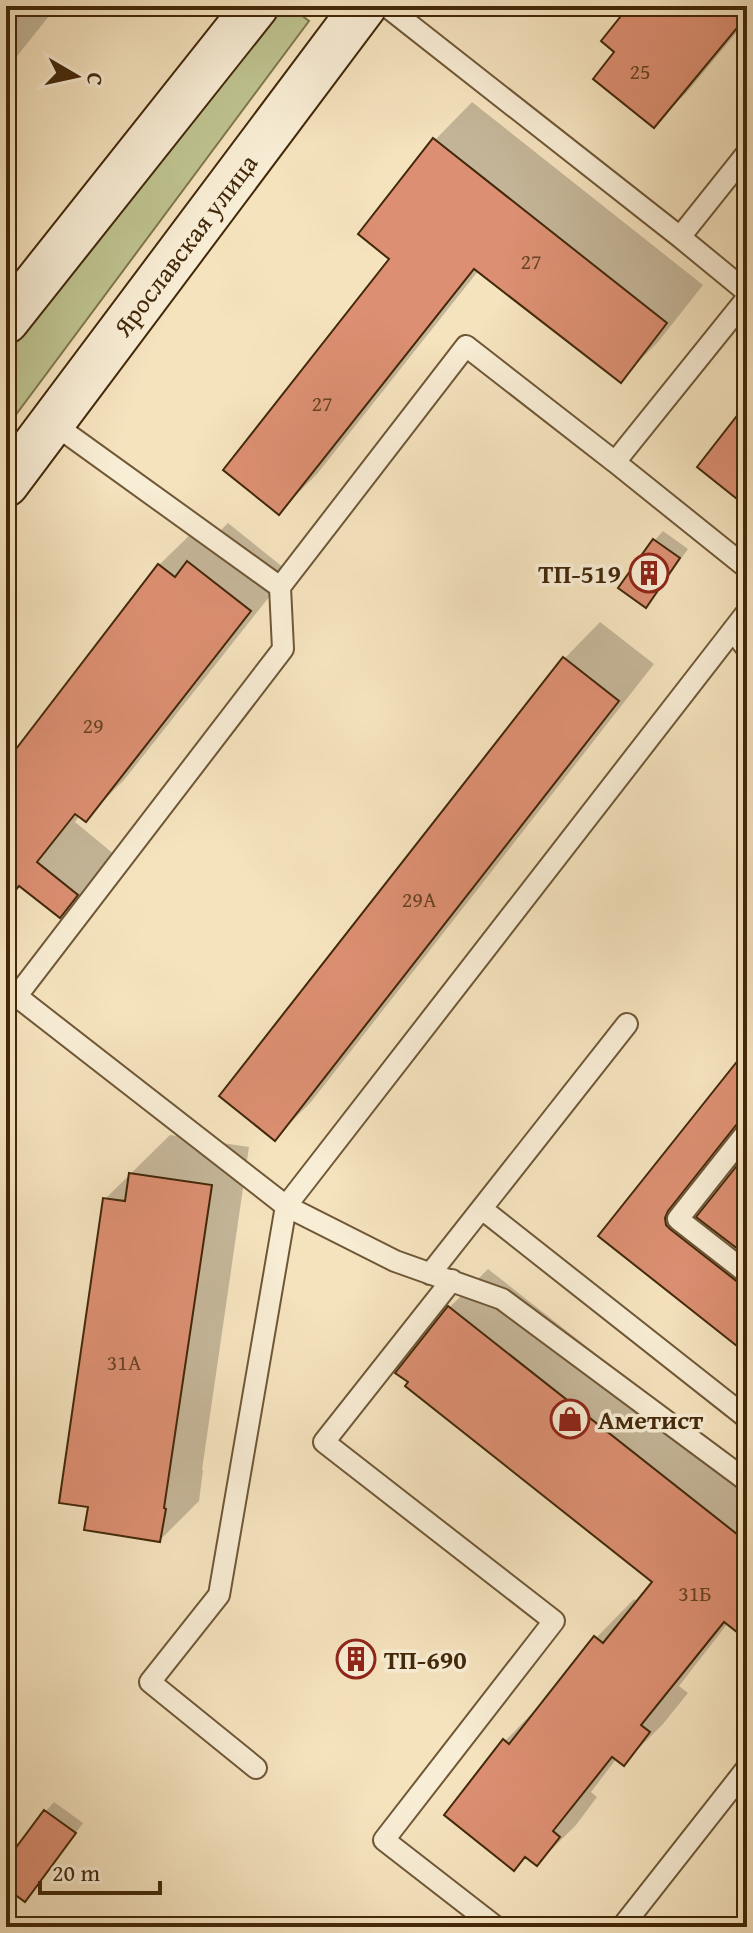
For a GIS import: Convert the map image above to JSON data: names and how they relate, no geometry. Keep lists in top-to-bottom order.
{
  "streets": {
    "main road": ["Ярославская улица"]
  },
  "places": {
    "building": ["ТП-519", "ТП-690"],
    "shop": ["Аметист"]
  },
  "house_numbers": [
    "25",
    "27",
    "27",
    "29",
    "29А",
    "31А",
    "31Б"
  ],
  "scale_bar": "20 m",
  "north": "right"
}
